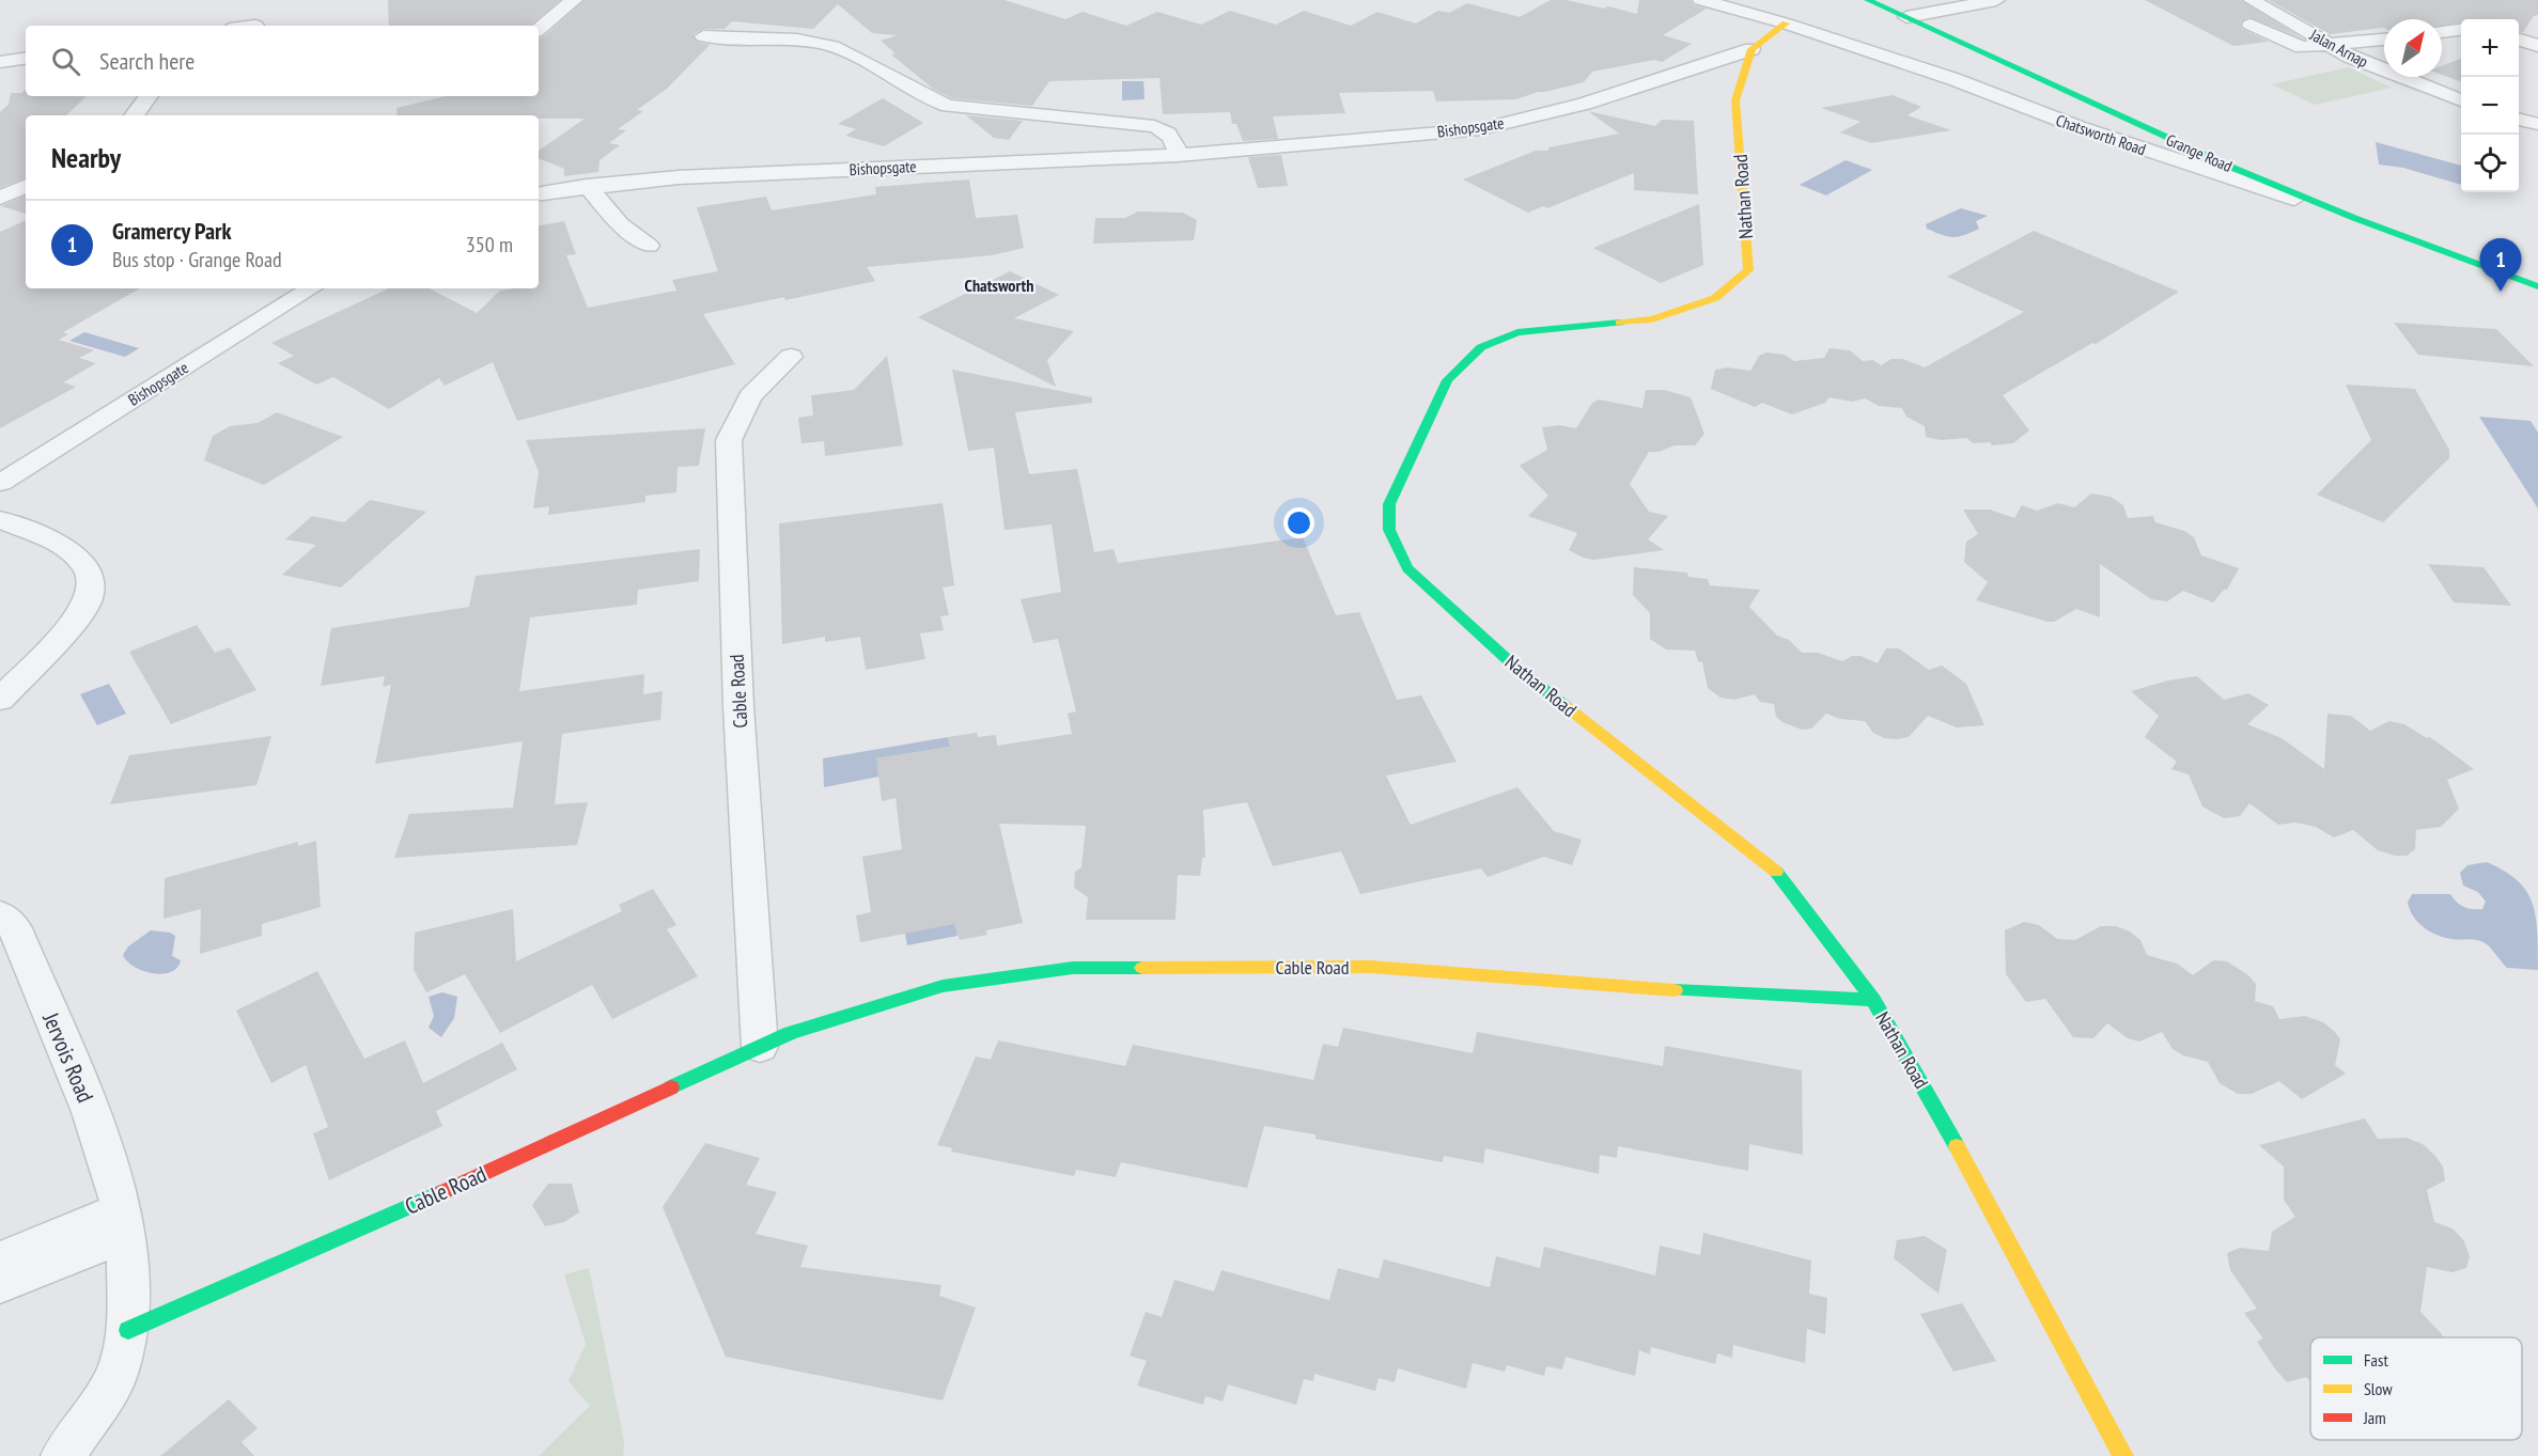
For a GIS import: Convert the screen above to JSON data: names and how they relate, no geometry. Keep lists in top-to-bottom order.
{
  "streets": {
    "street": [
      "Jalan Arnap",
      "Bishopsgate",
      "Chatsworth Road",
      "Grange Road",
      "Nathan Road",
      "Cable Road",
      "Jervois Road"
    ]
  },
  "crossings": [
    ["Bishopsgate", "Nathan Road"],
    ["Chatsworth Road", "Grange Road"],
    ["Nathan Road", "Cable Road"],
    ["Cable Road", "Jervois Road"]
  ],
  "districts": ["Chatsworth"],
  "legend": ["Fast", "Slow", "Jam"],
  "north": "top right",
  "page": {
    "map_buttons": ["+", "−"],
    "search": "Search here",
    "heading": "Nearby",
    "list": [
      {
        "mark": "1",
        "name": "Gramercy Park",
        "note": "Bus stop · Grange Road",
        "value": "350 m"
      }
    ],
    "pins": "1"
  }
}
